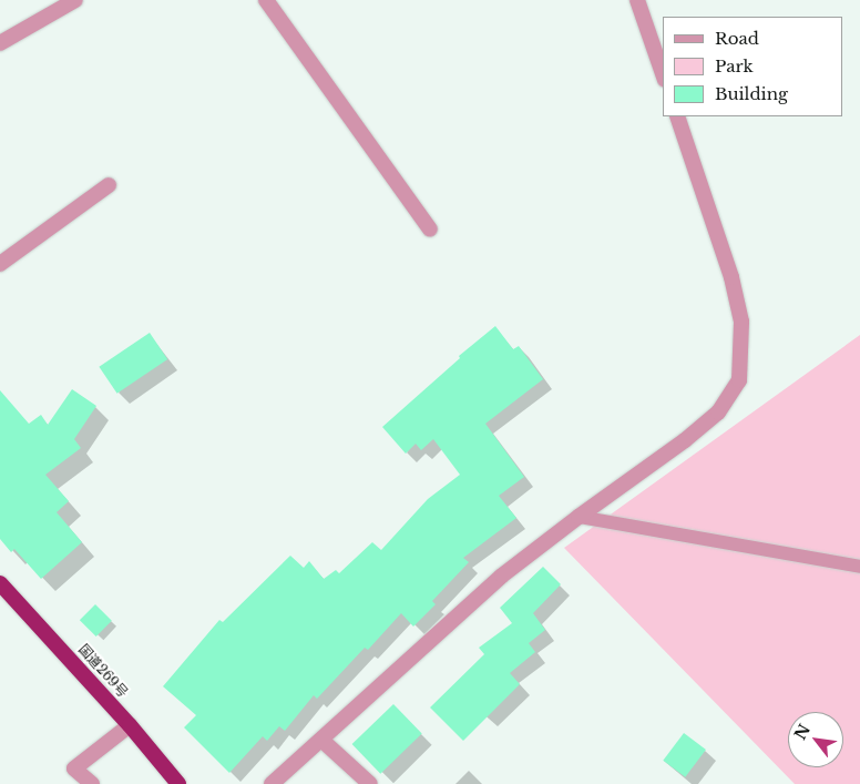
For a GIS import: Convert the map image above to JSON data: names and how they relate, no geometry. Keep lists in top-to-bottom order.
{
  "streets": {
    "highway": ["国道269号"]
  },
  "legend": ["Road", "Park", "Building"],
  "north": "top left"
}
